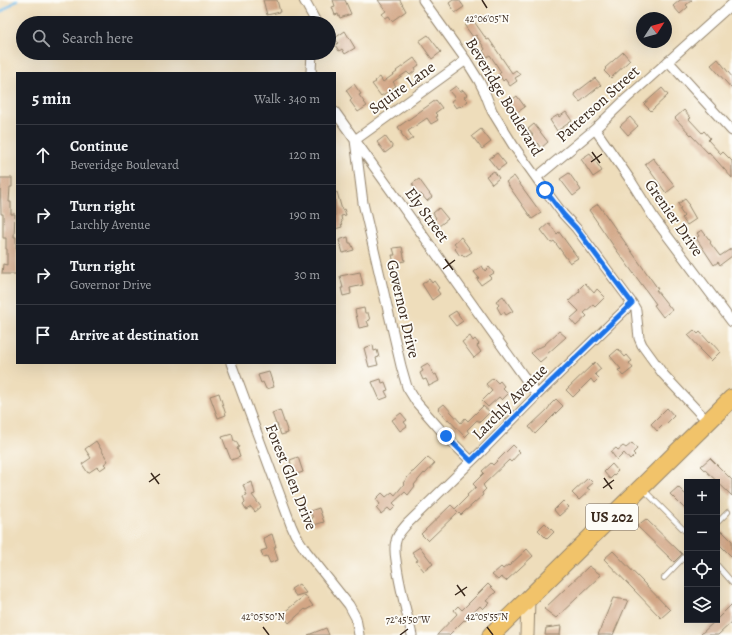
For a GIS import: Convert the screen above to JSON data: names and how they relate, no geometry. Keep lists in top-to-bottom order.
{
  "streets": {
    "highway": ["US 202"],
    "street": [
      "Squire Lane",
      "Beveridge Boulevard",
      "Patterson Street",
      "Ely Street",
      "Grenier Drive",
      "Governor Drive",
      "Larchly Avenue",
      "Forest Glen Drive"
    ]
  },
  "crossings": [
    ["Squire Lane", "Beveridge Boulevard"],
    ["Squire Lane", "Ely Street"],
    ["Squire Lane", "Governor Drive"],
    ["Beveridge Boulevard", "Patterson Street"],
    ["Beveridge Boulevard", "Larchly Avenue"],
    ["Beveridge Boulevard", "US 202"],
    ["Patterson Street", "Grenier Drive"],
    ["Ely Street", "Governor Drive"],
    ["Ely Street", "Larchly Avenue"],
    ["Governor Drive", "Larchly Avenue"]
  ],
  "north": "top right",
  "page": {
    "search": "Search here",
    "heading": ["5 min", "Walk · 340 m"],
    "list": [
      ["Continue", "Beveridge Boulevard", "120 m"],
      ["Turn right", "Larchly Avenue", "190 m"],
      ["Turn right", "Governor Drive", "30 m"],
      "Arrive at destination"
    ],
    "map_buttons": ["+", "−"]
  },
  "coordinates": [
    "42°06'05\"N",
    "42°05'50\"N",
    "42°05'55\"N",
    "72°45'50\"W"
  ]
}
